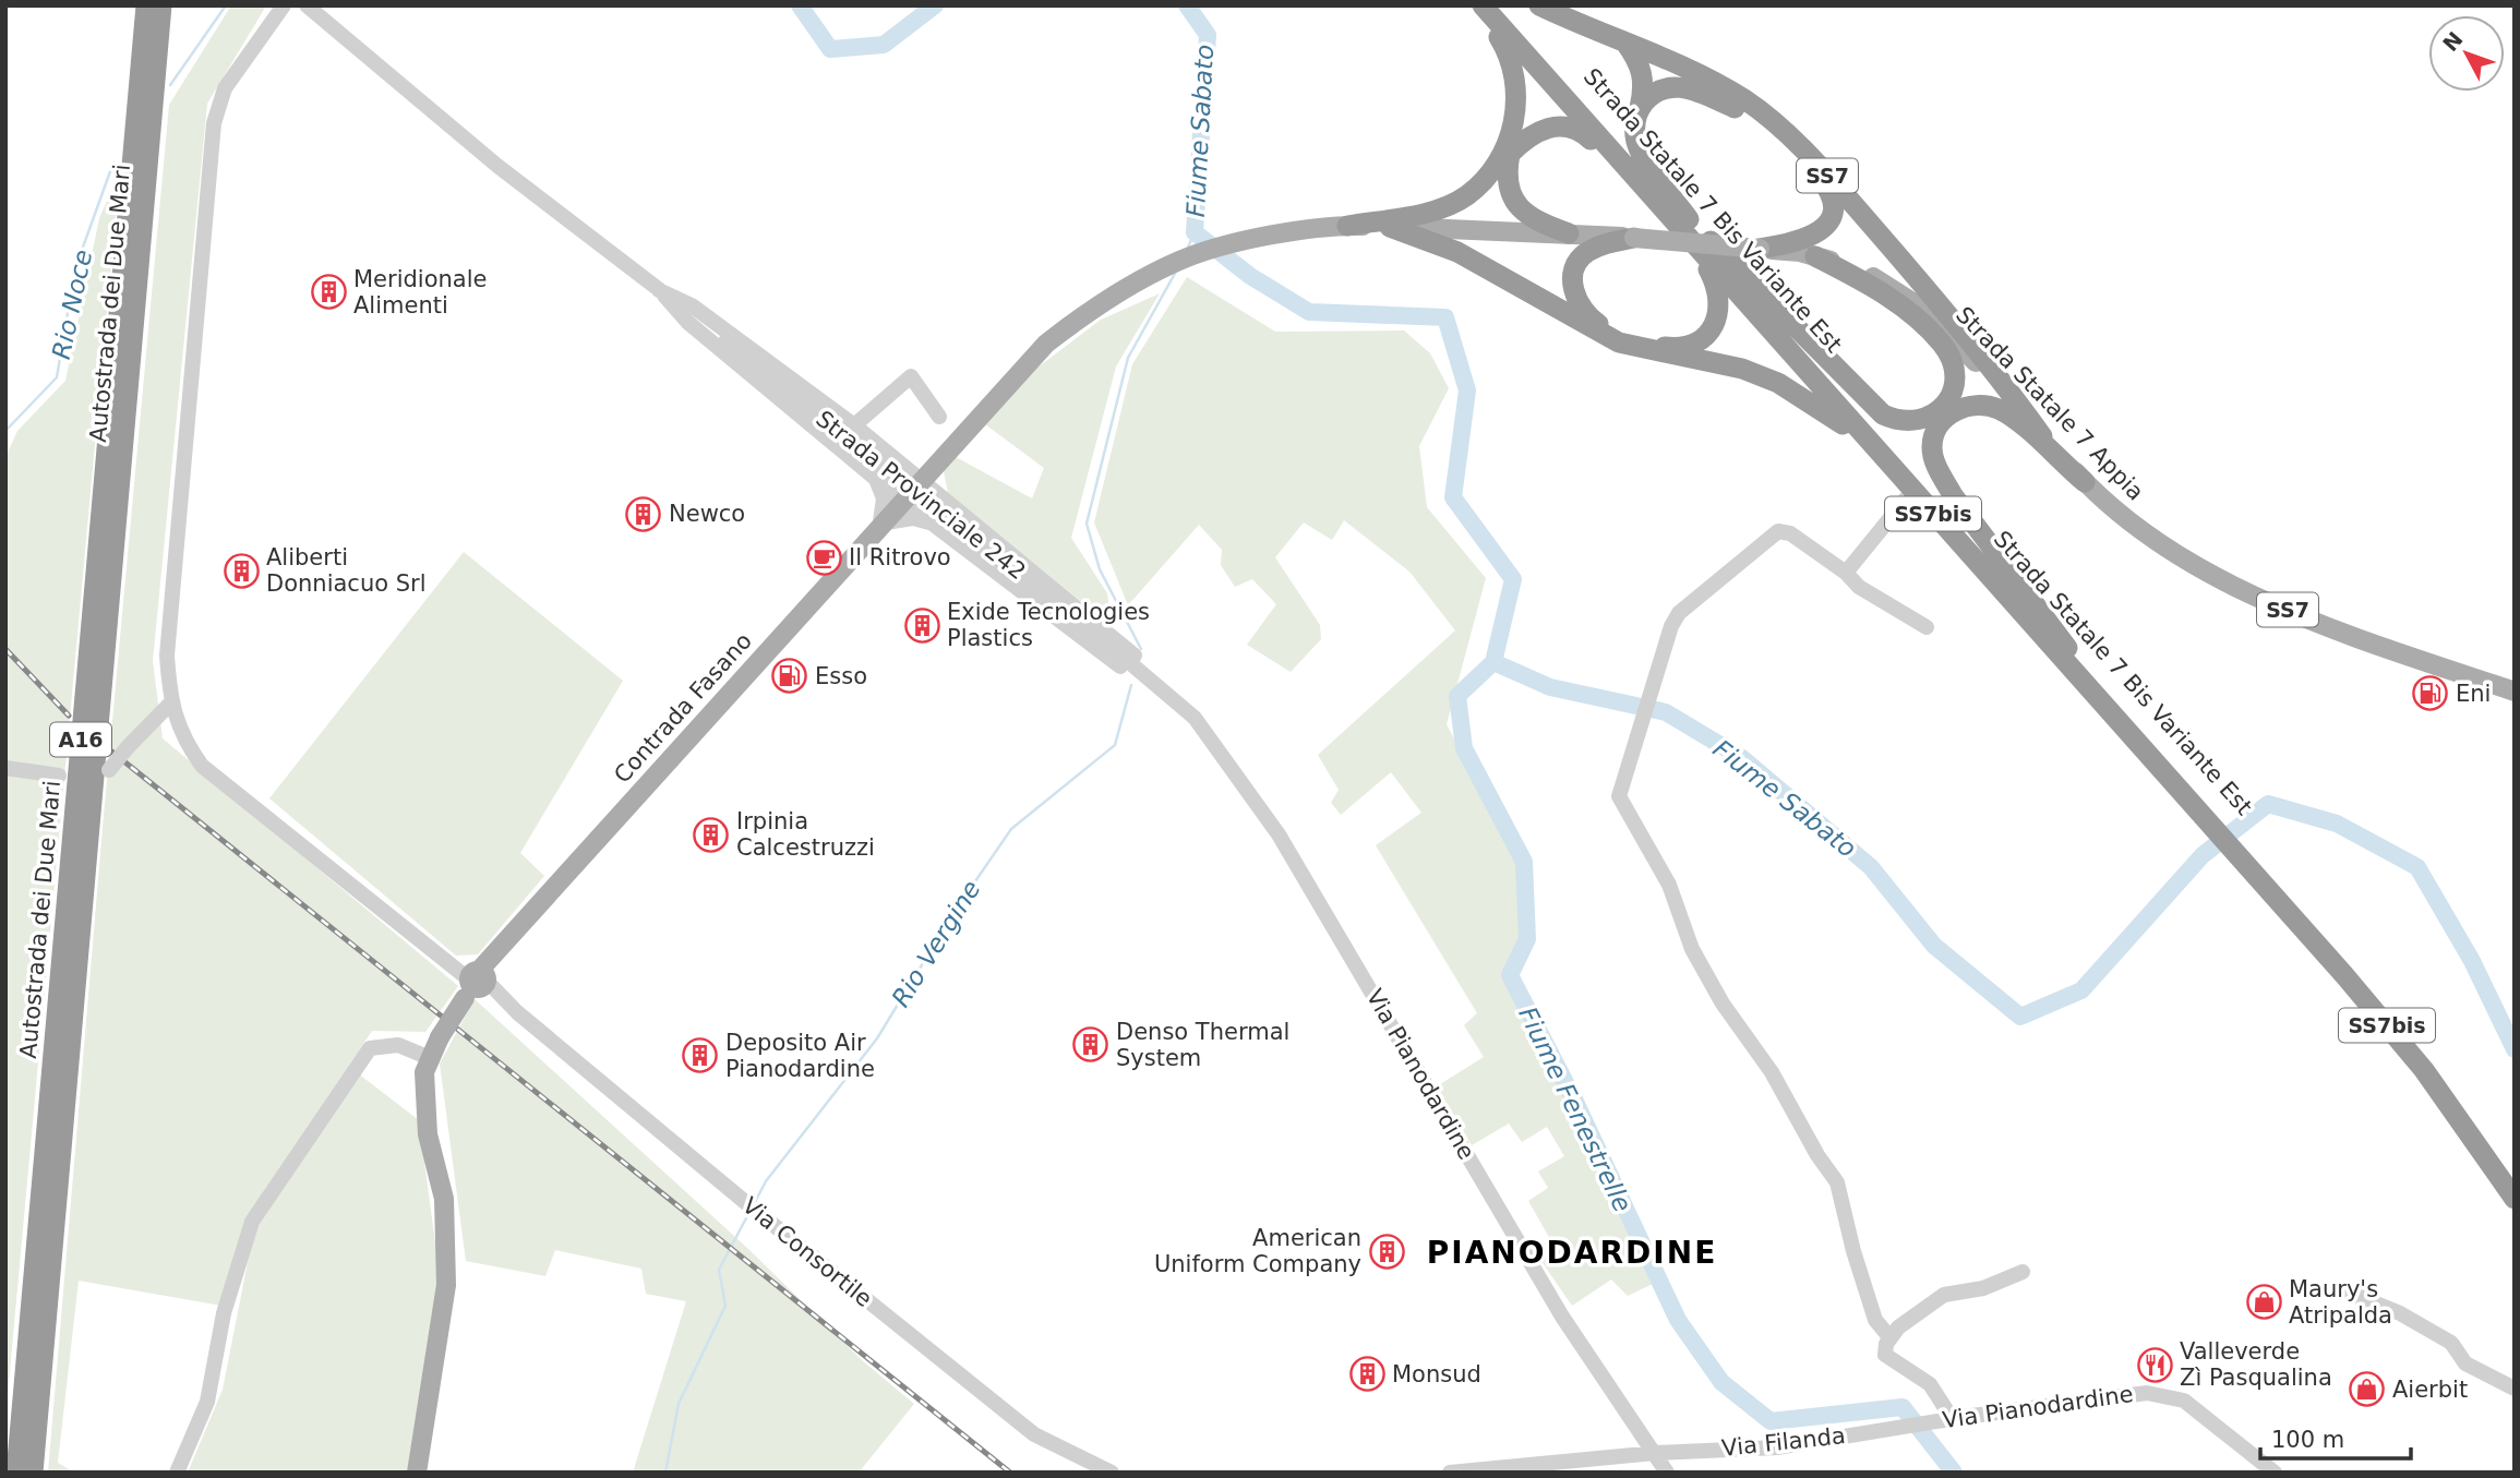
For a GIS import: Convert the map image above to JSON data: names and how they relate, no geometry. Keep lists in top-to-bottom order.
{
  "streets": {
    "highway": [
      "SS7",
      "Strada Statale 7 Bis Variante Est",
      "Autostrada dei Due Mari",
      "SS7bis",
      "A16"
    ],
    "main road": ["Strada Statale 7 Appia", "Contrada Fasano"],
    "street": [
      "Strada Provinciale 242",
      "Via Pianodardine",
      "Via Consortile",
      "Via Filanda"
    ]
  },
  "crossings": [
    ["SS7", "Strada Statale 7 Bis Variante Est"],
    ["SS7", "Strada Statale 7 Appia"],
    ["SS7", "Contrada Fasano"],
    ["Strada Provinciale 242", "Via Pianodardine"],
    ["Contrada Fasano", "Via Consortile"],
    ["Via Pianodardine", "Via Filanda"]
  ],
  "districts": ["PIANODARDINE"],
  "water": [
    "Fiume Sabato",
    "Rio Noce",
    "Rio Vergine",
    "Fiume Fenestrelle"
  ],
  "places": {
    "building": [
      "Meridionale Alimenti",
      "Newco",
      "Aliberti Donniacuo Srl",
      "Exide Tecnologies Plastics",
      "Irpinia Calcestruzzi",
      "Denso Thermal System",
      "Deposito Air Pianodardine",
      "American Uniform Company",
      "Monsud"
    ],
    "cafe": ["Il Ritrovo"],
    "fuel station": ["Esso", "Eni"],
    "shop": ["Maury's Atripalda", "Aierbit"],
    "restaurant": ["Valleverde Zì Pasqualina"]
  },
  "scale_bar": "100 m",
  "north": "top left"
}
